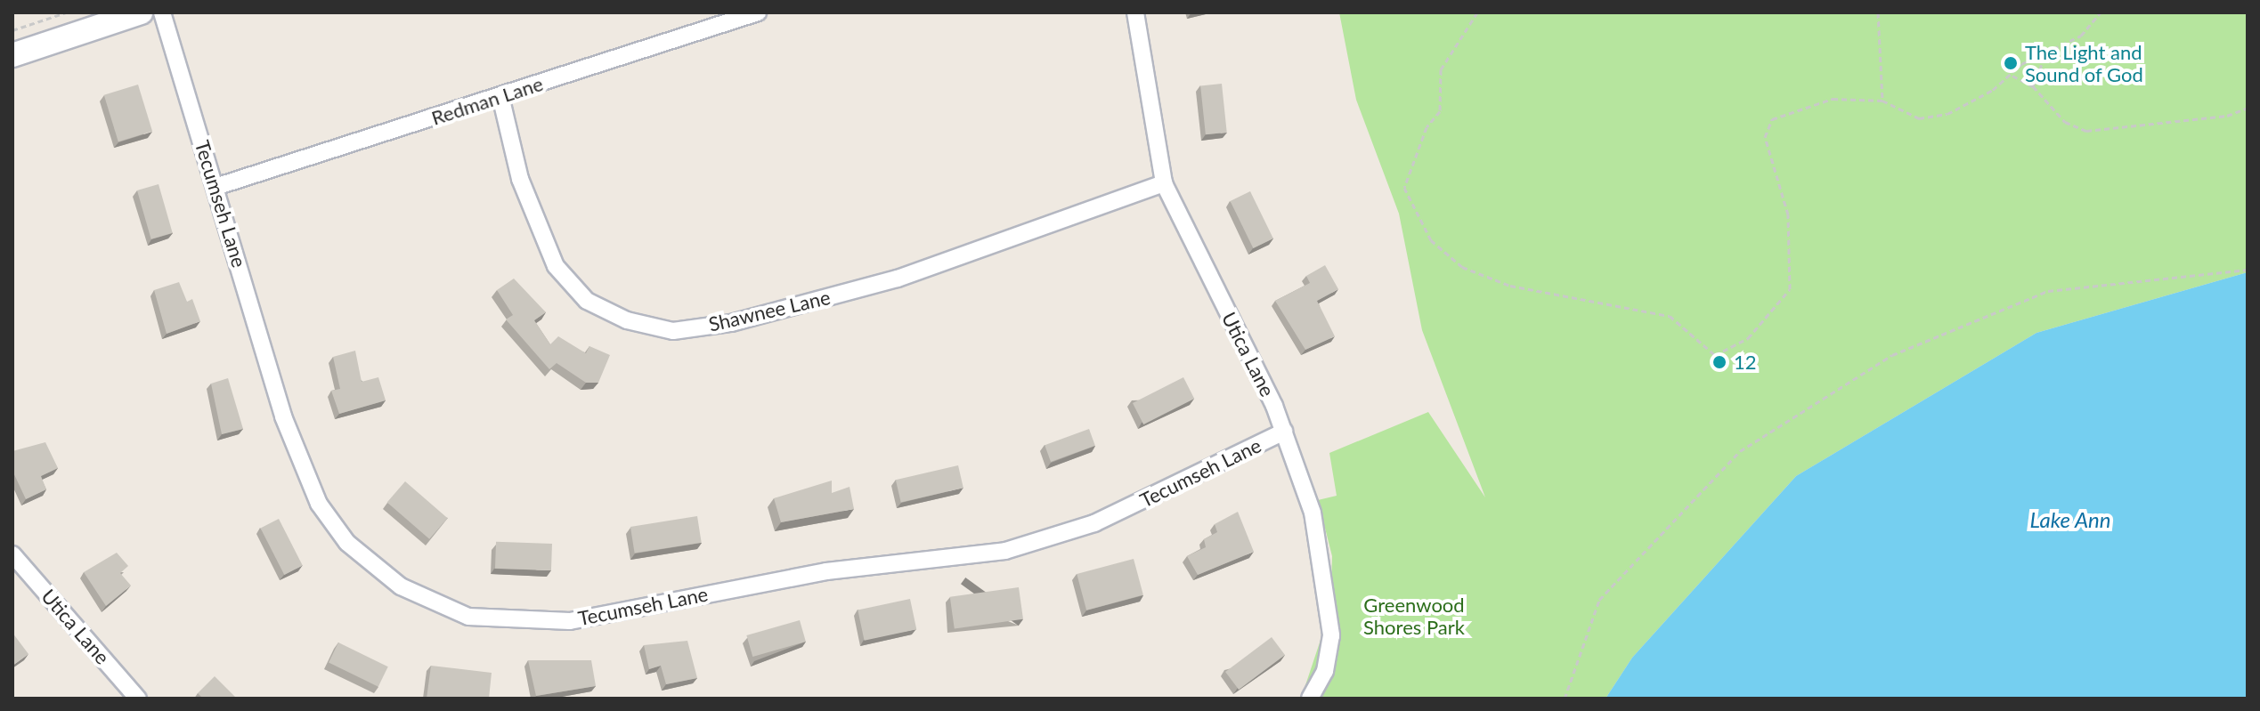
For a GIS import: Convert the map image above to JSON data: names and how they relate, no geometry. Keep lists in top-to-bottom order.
{
  "streets": {
    "street": [
      "Redman Lane",
      "Tecumseh Lane",
      "Shawnee Lane",
      "Utica Lane"
    ]
  },
  "crossings": [
    ["Redman Lane", "Tecumseh Lane"],
    ["Redman Lane", "Shawnee Lane"],
    ["Tecumseh Lane", "Utica Lane"],
    ["Shawnee Lane", "Utica Lane"]
  ],
  "water": ["Lake Ann"],
  "parks": ["Greenwood Shores Park"],
  "places": ["The Light and Sound of God", "12"]
}
